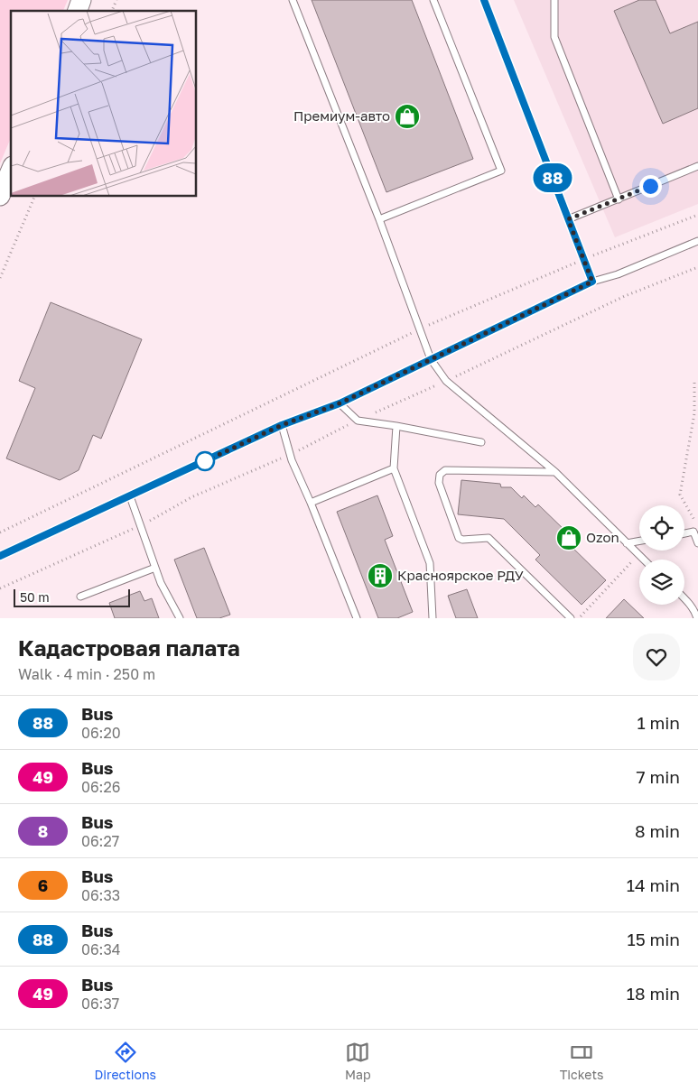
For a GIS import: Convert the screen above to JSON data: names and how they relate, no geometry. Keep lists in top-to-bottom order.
{
  "places": {
    "shop": ["Премиум-авто", "Ozon"],
    "building": ["Красноярское РДУ"]
  },
  "lines": ["bus line 88"],
  "scale_bar": "50 m",
  "page": {
    "on_map": "88",
    "scale": "50 m",
    "heading": ["Кадастровая палата", "Walk · 4 min · 250 m"],
    "list": [
      {
        "mark": "88",
        "name": "Bus",
        "note": "06:20",
        "value": "1 min"
      },
      {
        "mark": "49",
        "name": "Bus",
        "note": "06:26",
        "value": "7 min"
      },
      {
        "mark": "8",
        "name": "Bus",
        "note": "06:27",
        "value": "8 min"
      },
      {
        "mark": "6",
        "name": "Bus",
        "note": "06:33",
        "value": "14 min"
      },
      {
        "mark": "88",
        "name": "Bus",
        "note": "06:34",
        "value": "15 min"
      },
      {
        "mark": "49",
        "name": "Bus",
        "note": "06:37",
        "value": "18 min"
      }
    ],
    "tabs": ["Directions", "Map", "Tickets"]
  }
}
